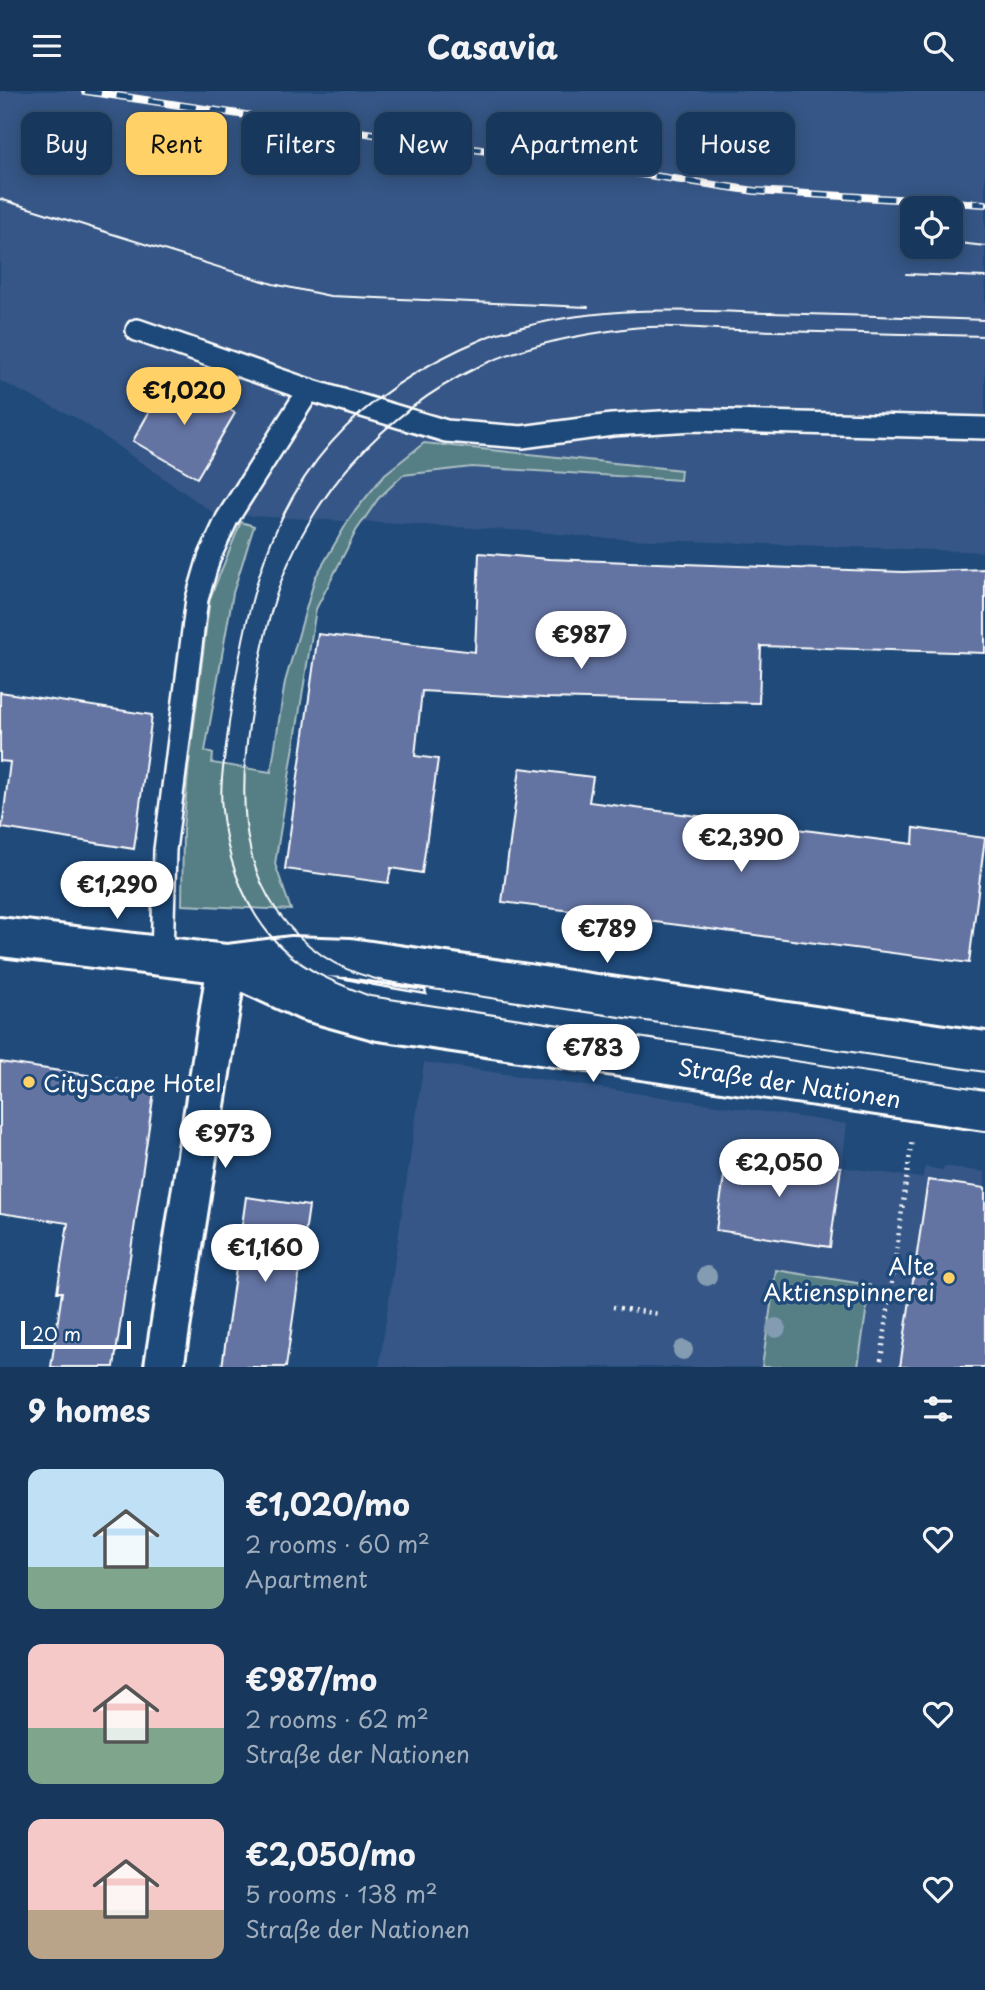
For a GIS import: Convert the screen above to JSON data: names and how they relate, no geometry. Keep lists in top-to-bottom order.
{
  "streets": {
    "main road": ["Straße der Nationen"]
  },
  "places": ["CityScape Hotel", "Alte Aktienspinnerei"],
  "scale_bar": "20 m",
  "page": {
    "header": "Casavia",
    "chip": [
      "Buy",
      "Rent",
      "Filters",
      "New",
      "Apartment",
      "House"
    ],
    "price": [
      "€1,020",
      "€987",
      "€2,390",
      "€1,290",
      "€789",
      "€783",
      "€973",
      "€2,050",
      "€1,160"
    ],
    "scale": "20 m",
    "heading": "9 homes",
    "list": [
      {
        "name": "€1,020/mo",
        "note": "2 rooms · 60 m² · Apartment"
      },
      {
        "name": "€987/mo",
        "note": "2 rooms · 62 m² · Straße der Nationen"
      },
      {
        "name": "€2,050/mo",
        "note": "5 rooms · 138 m² · Straße der Nationen"
      }
    ]
  }
}
